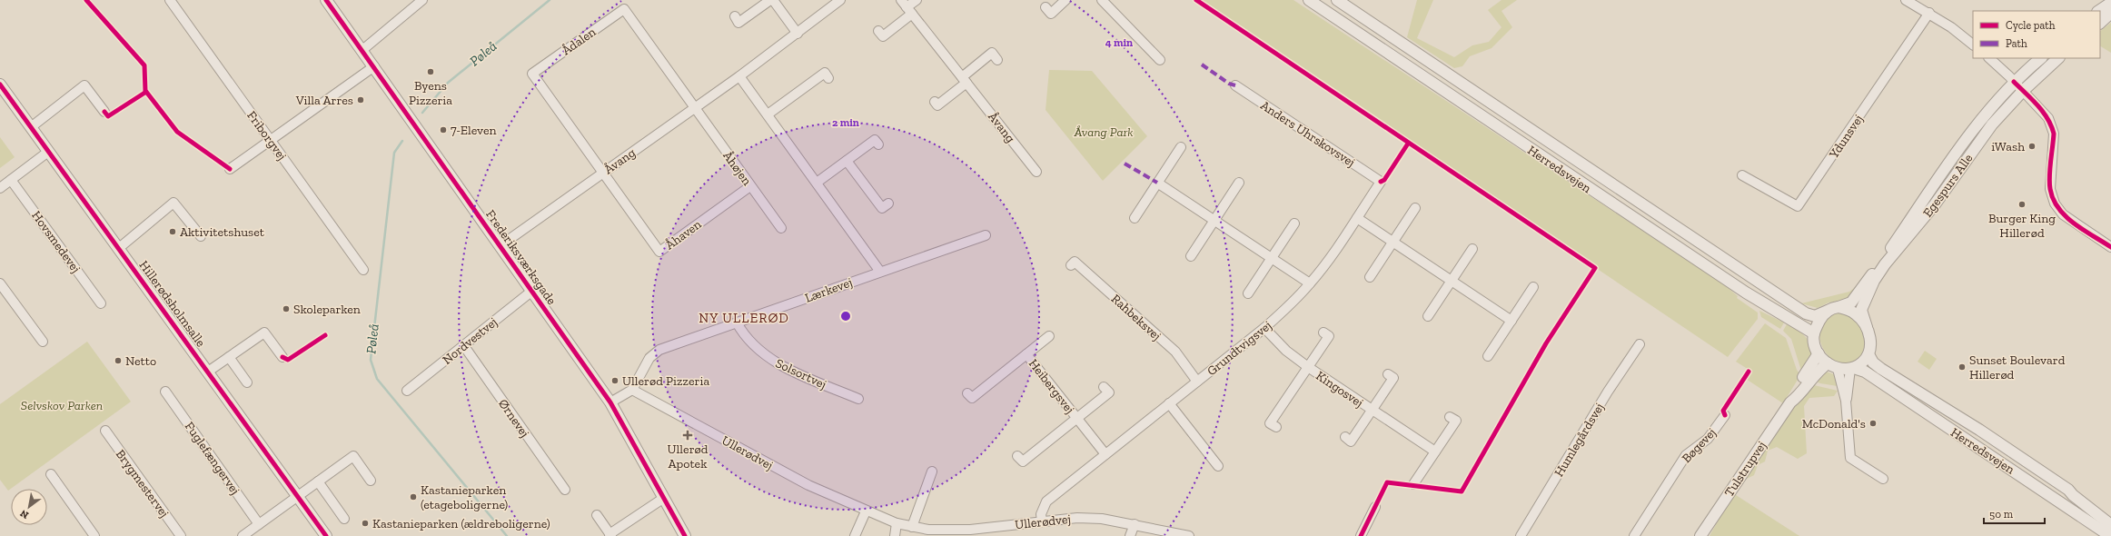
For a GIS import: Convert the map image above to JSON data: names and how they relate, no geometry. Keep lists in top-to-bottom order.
{
  "streets": {
    "street": [
      "Ådalen",
      "Åvang",
      "Anders Uhrskovsvej",
      "Friborgvej",
      "Ydunsvej",
      "Åhøjen",
      "Herredsvejen",
      "Egespurs Alle",
      "Åhaven",
      "Hovsmedevej",
      "Frederiksværksgade",
      "Lærkevej",
      "Hillerødsholmsalle",
      "Rahbeksvej",
      "Nordvestvej",
      "Grundtvigsvej",
      "Solsortvej",
      "Heibergsvej",
      "Kingosvej",
      "Ørnevej",
      "Humlegårdsvej",
      "Bøgevej",
      "Ullerødvej",
      "Fuglefængervej",
      "Tulstrupvej",
      "Brygmestervej"
    ]
  },
  "crossings": [
    ["Ådalen", "Åvang"],
    ["Ådalen", "Åhøjen"],
    ["Ådalen", "Åhaven"],
    ["Åvang", "Åhøjen"],
    ["Åvang", "Åhaven"],
    ["Åvang", "Frederiksværksgade"],
    ["Anders Uhrskovsvej", "Grundtvigsvej"],
    ["Åhøjen", "Åhaven"],
    ["Herredsvejen", "Egespurs Alle"],
    ["Herredsvejen", "Tulstrupvej"],
    ["Egespurs Alle", "Tulstrupvej"],
    ["Frederiksværksgade", "Nordvestvej"],
    ["Lærkevej", "Solsortvej"],
    ["Lærkevej", "Ullerødvej"],
    ["Rahbeksvej", "Grundtvigsvej"],
    ["Nordvestvej", "Ørnevej"],
    ["Grundtvigsvej", "Heibergsvej"],
    ["Grundtvigsvej", "Kingosvej"],
    ["Grundtvigsvej", "Ullerødvej"]
  ],
  "districts": ["NY ULLERØD"],
  "water": ["Pøleå"],
  "parks": ["Åvang Park", "Selvskov Parken"],
  "places": {
    "other": [
      "Byens Pizzeria",
      "Villa Arres",
      "7-Eleven",
      "iWash",
      "Burger King Hillerød",
      "Aktivitetshuset",
      "Skoleparken",
      "Netto",
      "Sunset Boulevard Hillerød",
      "Ullerød Pizzeria",
      "McDonald's",
      "Kastanieparken (etageboligerne)",
      "Kastanieparken (ældreboligerne)"
    ],
    "health": ["Ullerød Apotek"]
  },
  "legend": ["Cycle path", "Path"],
  "scale_bar": "50 m",
  "north": "bottom left",
  "rings": ["4 min", "2 min"]
}
